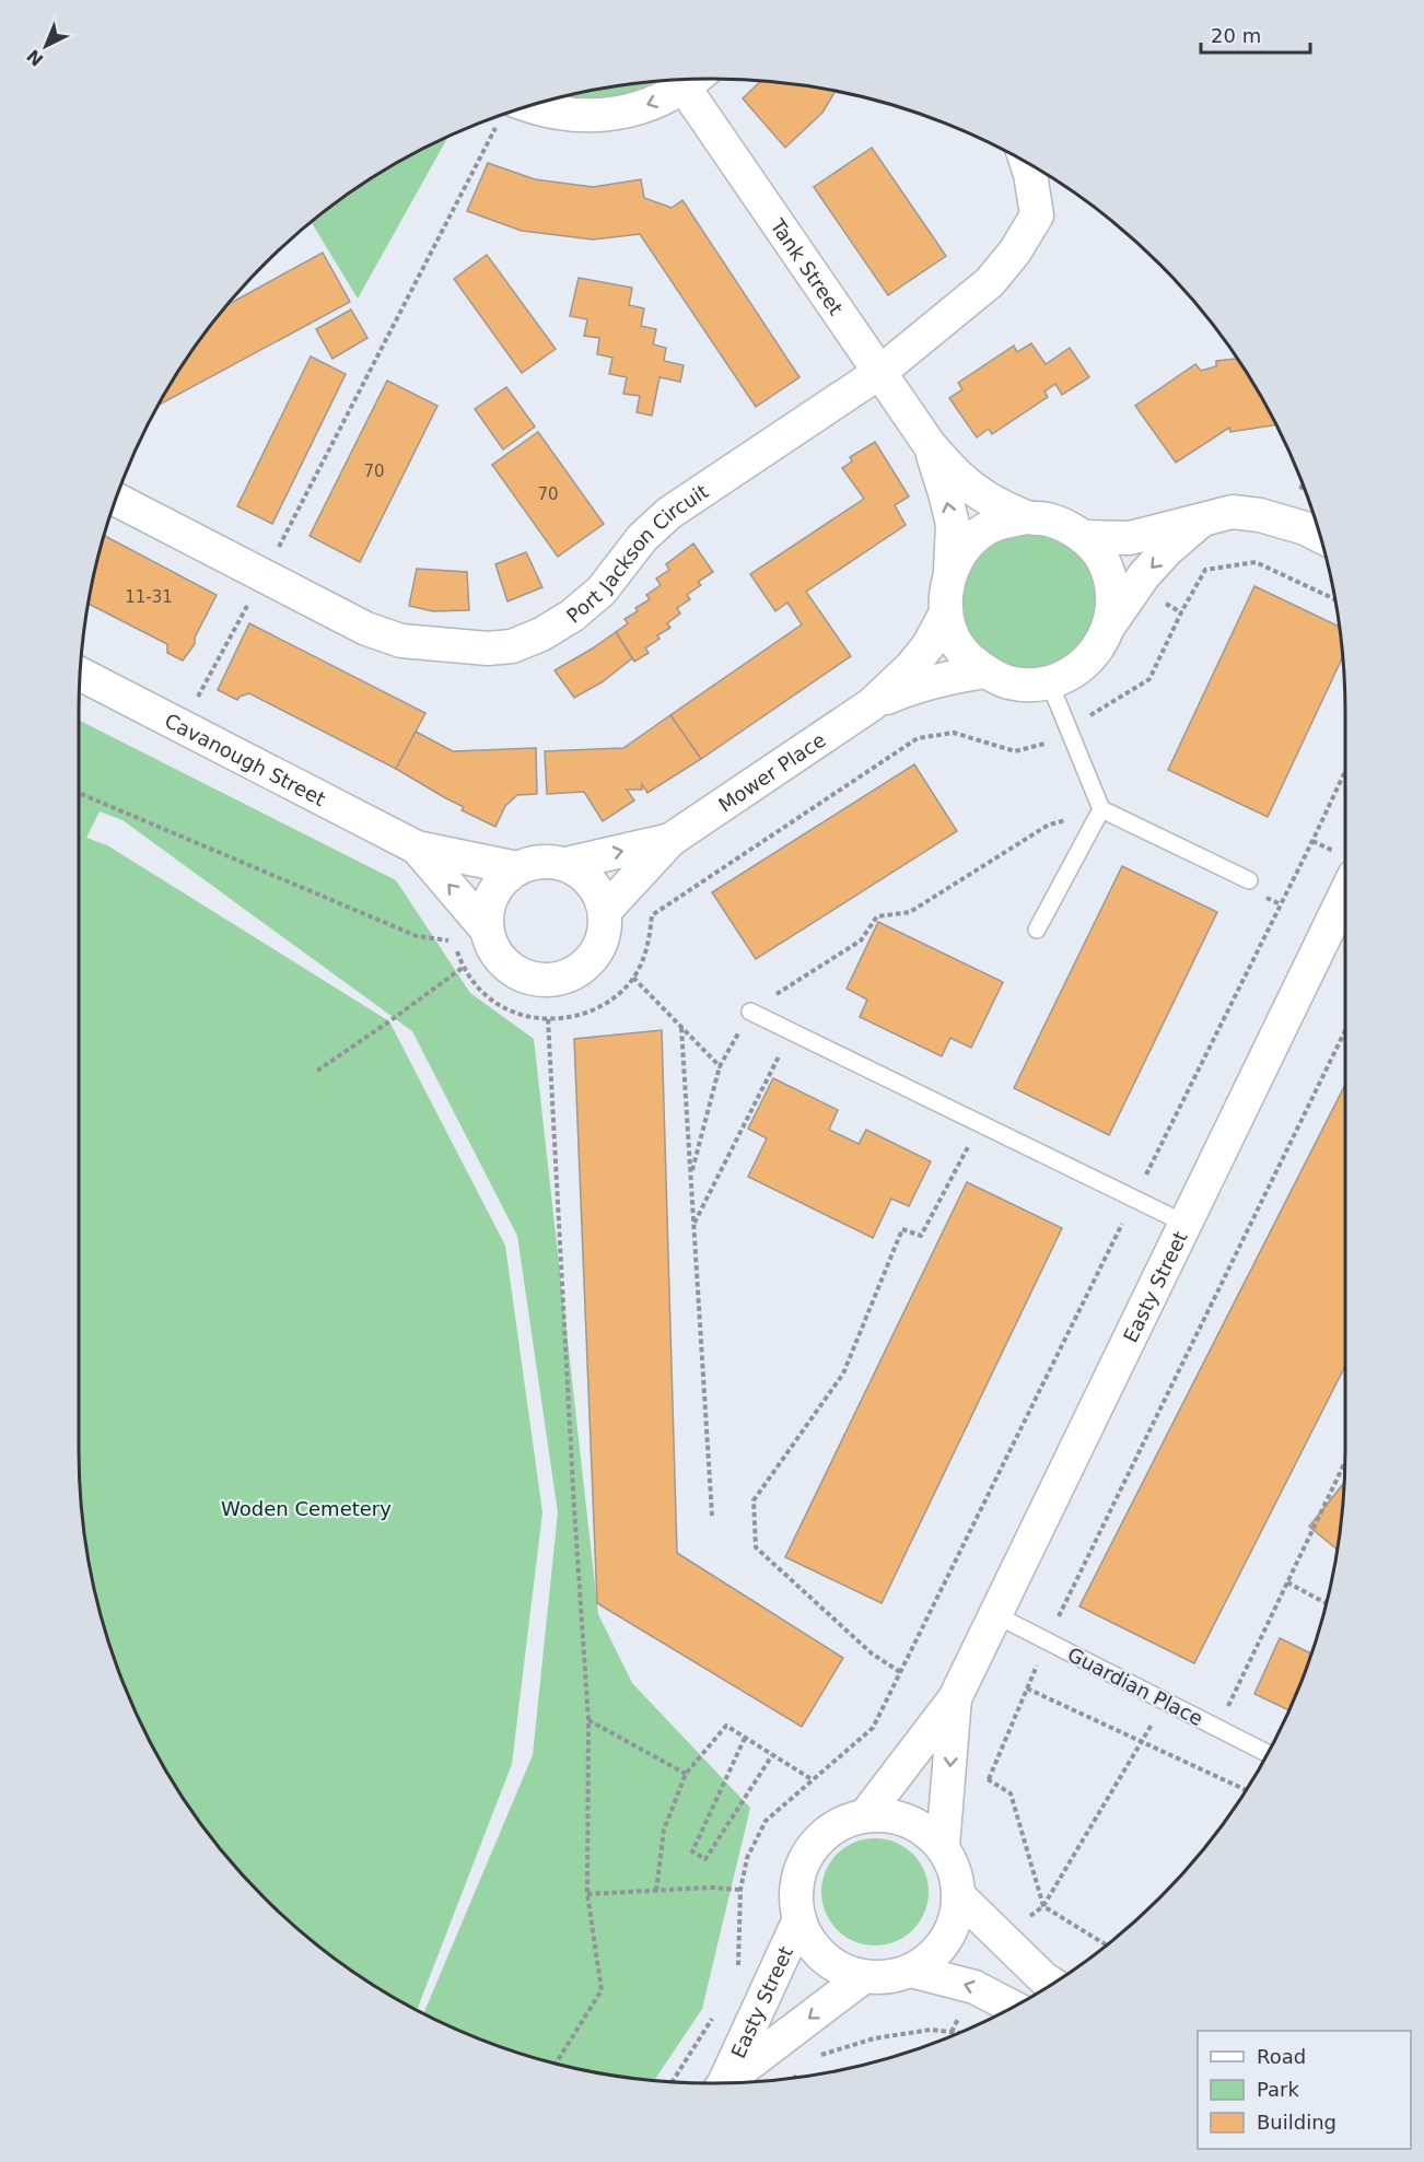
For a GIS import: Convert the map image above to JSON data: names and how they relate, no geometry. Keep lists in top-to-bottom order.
{
  "streets": {
    "street": [
      "Tank Street",
      "Port Jackson Circuit",
      "Cavanough Street",
      "Mower Place",
      "Easty Street"
    ],
    "lane": ["Guardian Place"]
  },
  "crossings": [
    ["Tank Street", "Port Jackson Circuit"],
    ["Tank Street", "Mower Place"],
    ["Cavanough Street", "Mower Place"],
    ["Easty Street", "Guardian Place"]
  ],
  "parks": ["Woden Cemetery"],
  "house_numbers": ["70", "70", "11-31"],
  "legend": ["Road", "Park", "Building"],
  "scale_bar": "20 m",
  "north": "bottom left"
}
